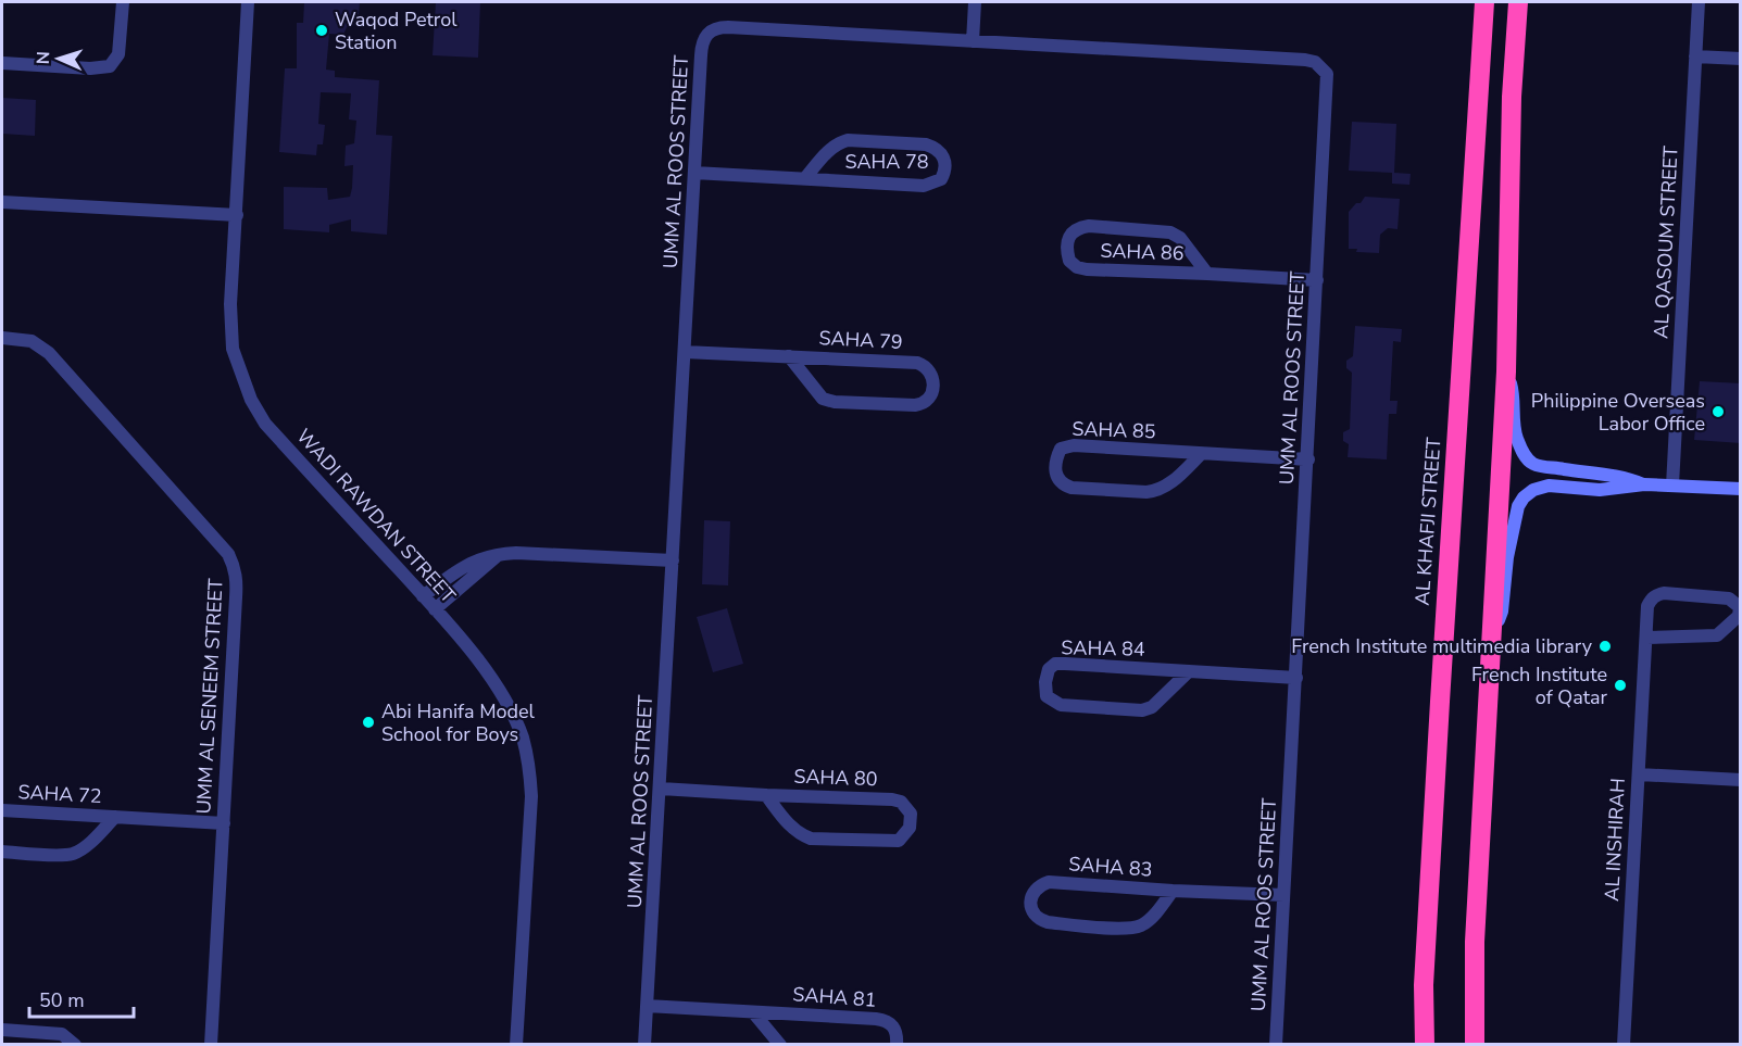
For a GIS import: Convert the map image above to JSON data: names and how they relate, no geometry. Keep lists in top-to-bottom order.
{
  "streets": {
    "highway": ["AL KHAFJI STREET"],
    "street": [
      "UMM AL ROOS STREET",
      "SAHA 78",
      "AL QASOUM STREET",
      "SAHA 86",
      "SAHA 79",
      "SAHA 85",
      "WADI RAWDAN STREET",
      "SAHA 84",
      "UMM AL SENEEM STREET",
      "SAHA 80",
      "SAHA 72",
      "AL INSHIRAH",
      "SAHA 83",
      "SAHA 81"
    ]
  },
  "crossings": [
    ["UMM AL ROOS STREET", "SAHA 78"],
    ["UMM AL ROOS STREET", "SAHA 86"],
    ["UMM AL ROOS STREET", "SAHA 79"],
    ["UMM AL ROOS STREET", "SAHA 85"],
    ["UMM AL ROOS STREET", "SAHA 84"],
    ["UMM AL ROOS STREET", "SAHA 80"],
    ["UMM AL ROOS STREET", "SAHA 83"],
    ["UMM AL ROOS STREET", "SAHA 81"],
    ["UMM AL SENEEM STREET", "SAHA 72"]
  ],
  "places": [
    "Waqod Petrol Station",
    "Philippine Overseas Labor Office",
    "French Institute multimedia library",
    "French Institute of Qatar",
    "Abi Hanifa Model School for Boys"
  ],
  "scale_bar": "50 m",
  "north": "left"
}
